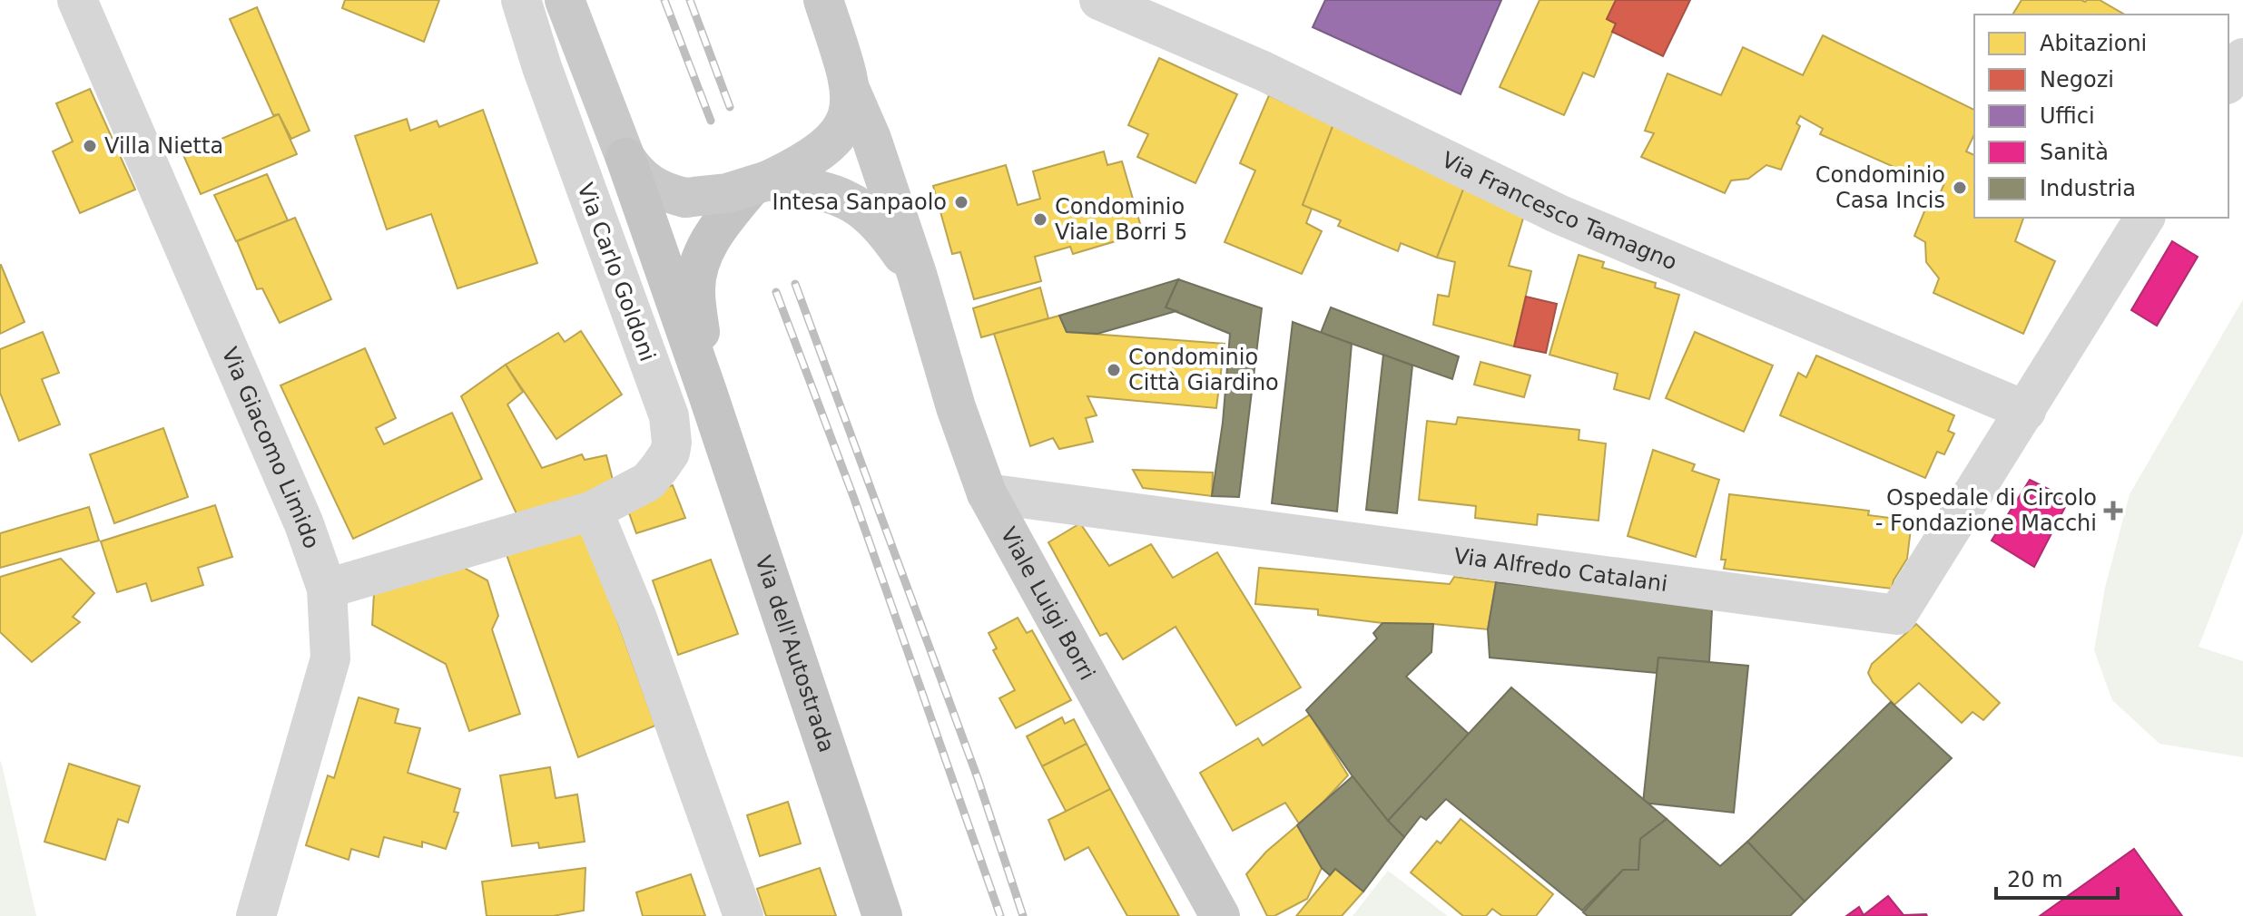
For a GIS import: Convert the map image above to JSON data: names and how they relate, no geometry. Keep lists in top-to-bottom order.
{
  "streets": {
    "highway": ["Via dell'Autostrada"],
    "main road": ["Viale Luigi Borri"],
    "street": [
      "Via Francesco Tamagno",
      "Via Carlo Goldoni",
      "Via Giacomo Limido",
      "Via Alfredo Catalani"
    ]
  },
  "crossings": [
    ["Via Francesco Tamagno", "Via Alfredo Catalani"],
    ["Via Carlo Goldoni", "Via Giacomo Limido"],
    ["Via Alfredo Catalani", "Viale Luigi Borri"]
  ],
  "places": {
    "other": [
      "Villa Nietta",
      "Condominio Casa Incis",
      "Intesa Sanpaolo",
      "Condominio Viale Borri 5",
      "Condominio Città Giardino"
    ],
    "health": ["Ospedale di Circolo - Fondazione Macchi"]
  },
  "legend": [
    "Abitazioni",
    "Negozi",
    "Uffici",
    "Sanità",
    "Industria"
  ],
  "scale_bar": "20 m"
}
